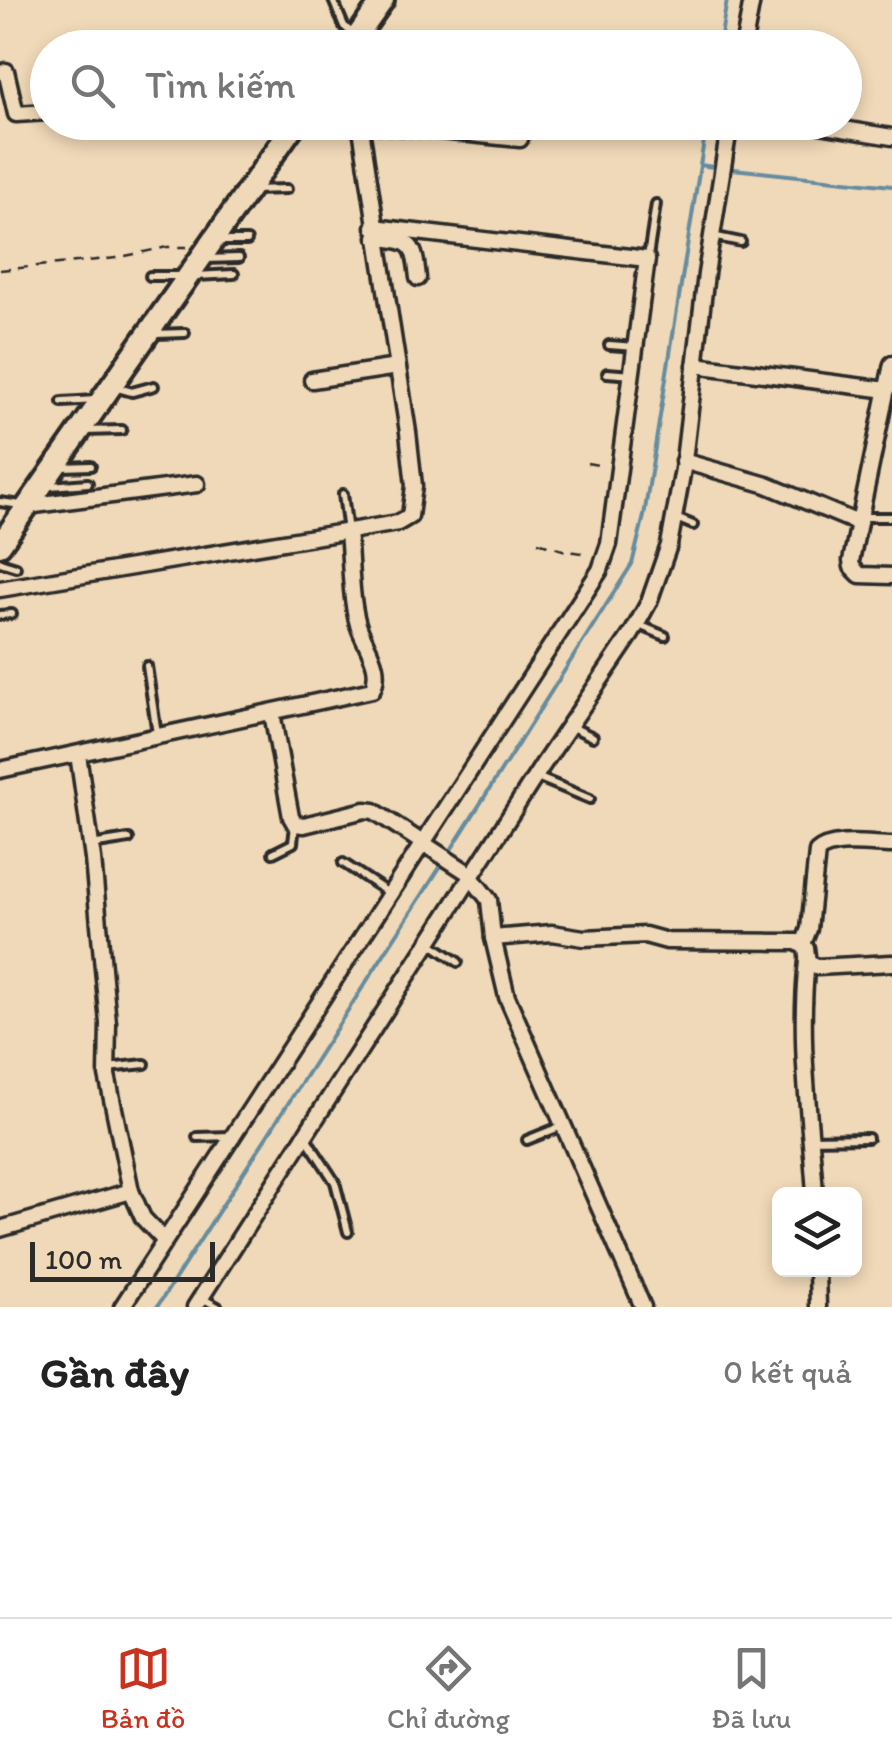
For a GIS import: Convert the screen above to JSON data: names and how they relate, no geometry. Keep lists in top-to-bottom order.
{
  "scale_bar": "100 m",
  "page": {
    "search": "Tìm kiếm",
    "scale": "100 m",
    "heading": ["Gần đây", "0 kết quả"],
    "nav": ["Bản đồ", "Chỉ đường", "Đã lưu"]
  }
}
